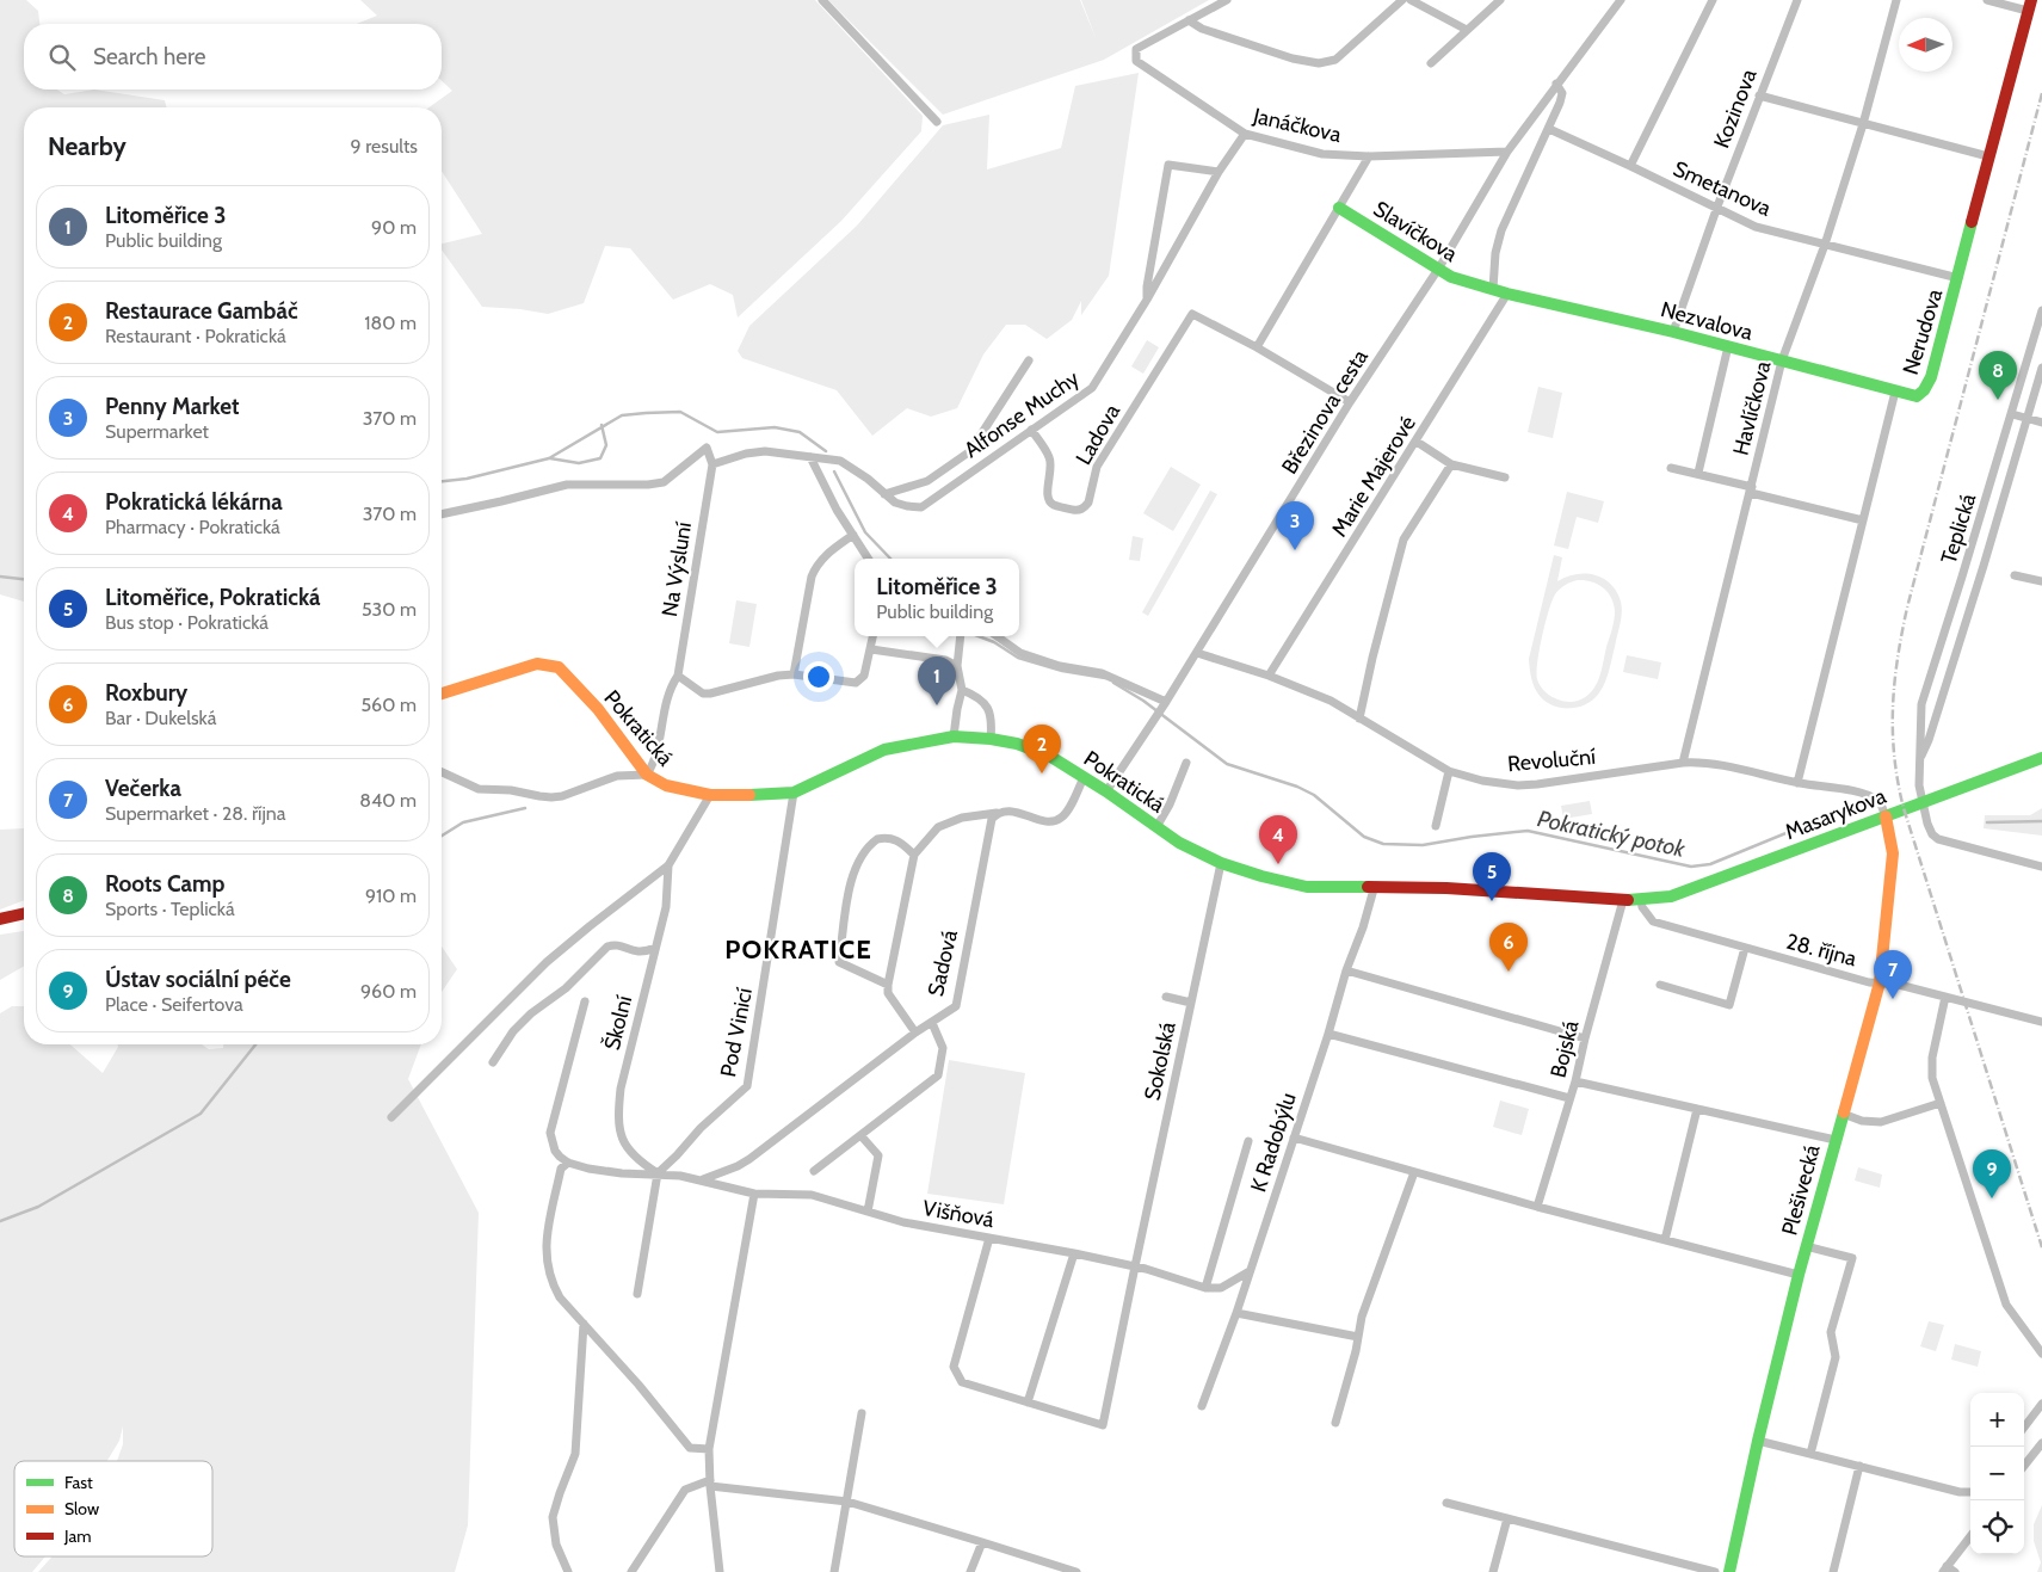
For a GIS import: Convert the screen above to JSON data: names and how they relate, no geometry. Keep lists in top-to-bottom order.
{
  "streets": {
    "street": [
      "Kozinova",
      "Janáčkova",
      "Smetanova",
      "Slavíčkova",
      "Nezvalova",
      "Nerudova",
      "Havlíčkova",
      "Březinova cesta",
      "Alfonse Muchy",
      "Ladova",
      "Marie Majerové",
      "Teplická",
      "Na Výsluní",
      "Pokratická",
      "Revoluční",
      "Masarykova",
      "28. října",
      "Sadová",
      "Školní",
      "Pod Vinicí",
      "Bojská",
      "Sokolská",
      "K Radobýlu",
      "Plešivecká",
      "Višňová"
    ]
  },
  "crossings": [
    ["Kozinova", "Smetanova"],
    ["Kozinova", "Nezvalova"],
    ["Janáčkova", "Březinova cesta"],
    ["Janáčkova", "Alfonse Muchy"],
    ["Smetanova", "Nerudova"],
    ["Smetanova", "Havlíčkova"],
    ["Slavíčkova", "Nezvalova"],
    ["Slavíčkova", "Březinova cesta"],
    ["Slavíčkova", "Marie Majerové"],
    ["Nezvalova", "Nerudova"],
    ["Nezvalova", "Havlíčkova"],
    ["Nezvalova", "Marie Majerové"],
    ["Nerudova", "Revoluční"],
    ["Havlíčkova", "Revoluční"],
    ["Březinova cesta", "Pokratická"],
    ["Březinova cesta", "Revoluční"],
    ["Alfonse Muchy", "Ladova"],
    ["Marie Majerové", "Revoluční"],
    ["Teplická", "Masarykova"],
    ["Na Výsluní", "Pokratická"],
    ["Pokratická", "Masarykova"],
    ["Pokratická", "28. října"],
    ["Pokratická", "Pod Vinicí"],
    ["Pokratická", "Bojská"],
    ["Pokratická", "Sokolská"],
    ["Pokratická", "K Radobýlu"],
    ["Revoluční", "Masarykova"],
    ["Revoluční", "Plešivecká"],
    ["Masarykova", "28. října"],
    ["Masarykova", "Plešivecká"],
    ["28. října", "Plešivecká"],
    ["Sadová", "Višňová"],
    ["Školní", "Pod Vinicí"],
    ["Školní", "Višňová"],
    ["Pod Vinicí", "Višňová"],
    ["Sokolská", "Višňová"]
  ],
  "districts": ["POKRATICE"],
  "water": ["Pokratický potok"],
  "legend": ["Fast", "Slow", "Jam"],
  "north": "left",
  "page": {
    "search": "Search here",
    "heading": ["Nearby", "9 results"],
    "list": [
      {
        "mark": "1",
        "name": "Litoměřice 3",
        "note": "Public building",
        "value": "90 m"
      },
      {
        "mark": "2",
        "name": "Restaurace Gambáč",
        "note": "Restaurant · Pokratická",
        "value": "180 m"
      },
      {
        "mark": "3",
        "name": "Penny Market",
        "note": "Supermarket",
        "value": "370 m"
      },
      {
        "mark": "4",
        "name": "Pokratická lékárna",
        "note": "Pharmacy · Pokratická",
        "value": "370 m"
      },
      {
        "mark": "5",
        "name": "Litoměřice, Pokratická",
        "note": "Bus stop · Pokratická",
        "value": "530 m"
      },
      {
        "mark": "6",
        "name": "Roxbury",
        "note": "Bar · Dukelská",
        "value": "560 m"
      },
      {
        "mark": "7",
        "name": "Večerka",
        "note": "Supermarket · 28. října",
        "value": "840 m"
      },
      {
        "mark": "8",
        "name": "Roots Camp",
        "note": "Sports · Teplická",
        "value": "910 m"
      },
      {
        "mark": "9",
        "name": "Ústav sociální péče",
        "note": "Place · Seifertova",
        "value": "960 m"
      }
    ],
    "pins": [
      "8",
      "3",
      "1",
      "2",
      "4",
      "5",
      "6",
      "7",
      "9"
    ],
    "popup": ["Litoměřice 3", "Public building"],
    "map_buttons": ["+", "−"]
  }
}
